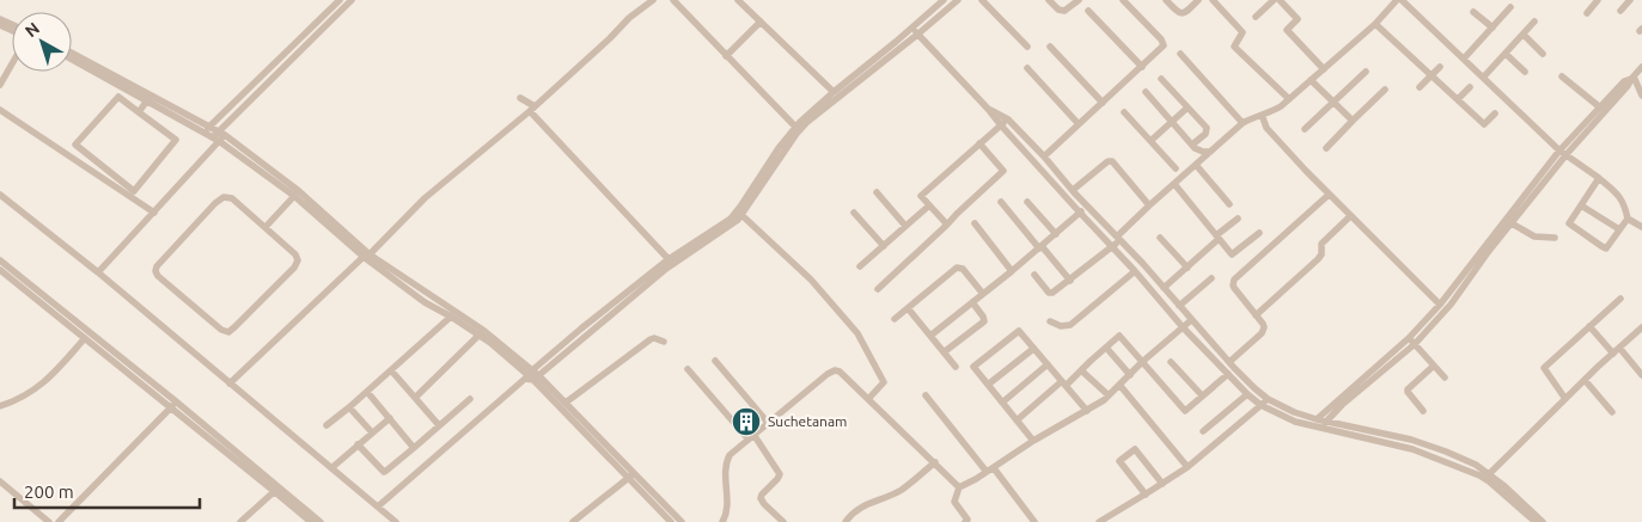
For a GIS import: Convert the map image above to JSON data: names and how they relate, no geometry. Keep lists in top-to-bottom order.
{
  "places": {
    "building": ["Suchetanam"]
  },
  "scale_bar": "200 m",
  "north": "top left"
}
